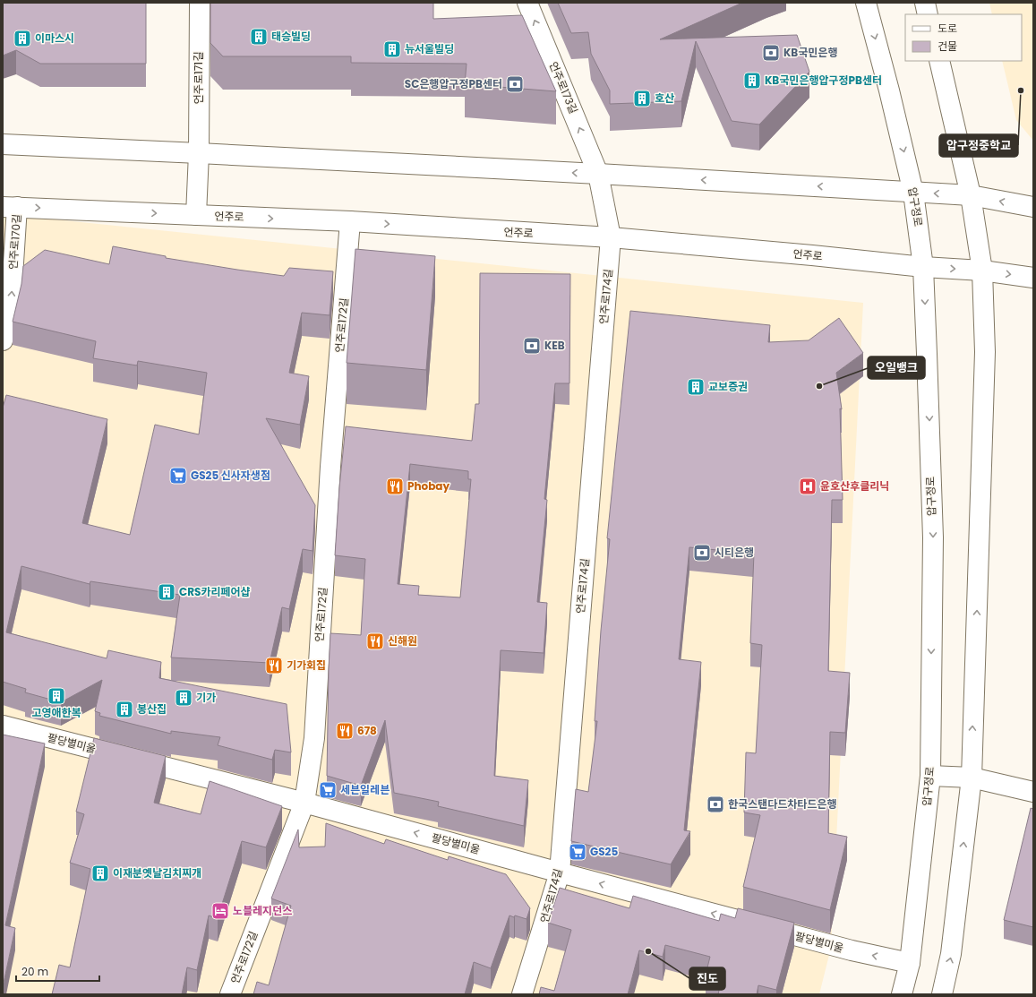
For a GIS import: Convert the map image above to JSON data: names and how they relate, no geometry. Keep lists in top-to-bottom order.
{
  "streets": {
    "main road": [
      "언주로171길",
      "언주로173길",
      "압구정로",
      "언주로",
      "언주로170길",
      "언주로174길",
      "언주로172길",
      "팔당별미울"
    ]
  },
  "crossings": [
    ["언주로171길", "언주로"],
    ["언주로173길", "언주로174길"],
    ["압구정로", "언주로"],
    ["압구정로", "팔당별미울"],
    ["언주로", "언주로170길"],
    ["언주로", "언주로174길"],
    ["언주로", "언주로172길"],
    ["언주로174길", "팔당별미울"],
    ["언주로172길", "팔당별미울"]
  ],
  "one_way": ["언주로173길", "언주로170길", "팔당별미울"],
  "places": {
    "building": [
      "태승빌딩",
      "이마스시",
      "뉴서울빌딩",
      "KB국민은행압구정PB센터",
      "호산",
      "교보증권",
      "CRS카리페어샵",
      "고영애한복",
      "기가",
      "봉산집",
      "이재분옛날김치찌개"
    ],
    "bank": [
      "KB국민은행",
      "SC은행압구정PB센터",
      "KEB",
      "시티은행",
      "한국스탠다드차타드은행"
    ],
    "other": ["압구정중학교", "오일뱅크", "진도"],
    "supermarket": ["GS25 신사자생점", "세븐일레븐", "GS25"],
    "restaurant": [
      "Phobay",
      "신해원",
      "기가회집",
      "678"
    ],
    "hospital": ["윤호산후클리닉"],
    "hotel": ["노블레지던스"]
  },
  "legend": ["도로", "건물"],
  "scale_bar": "20 m"
}
